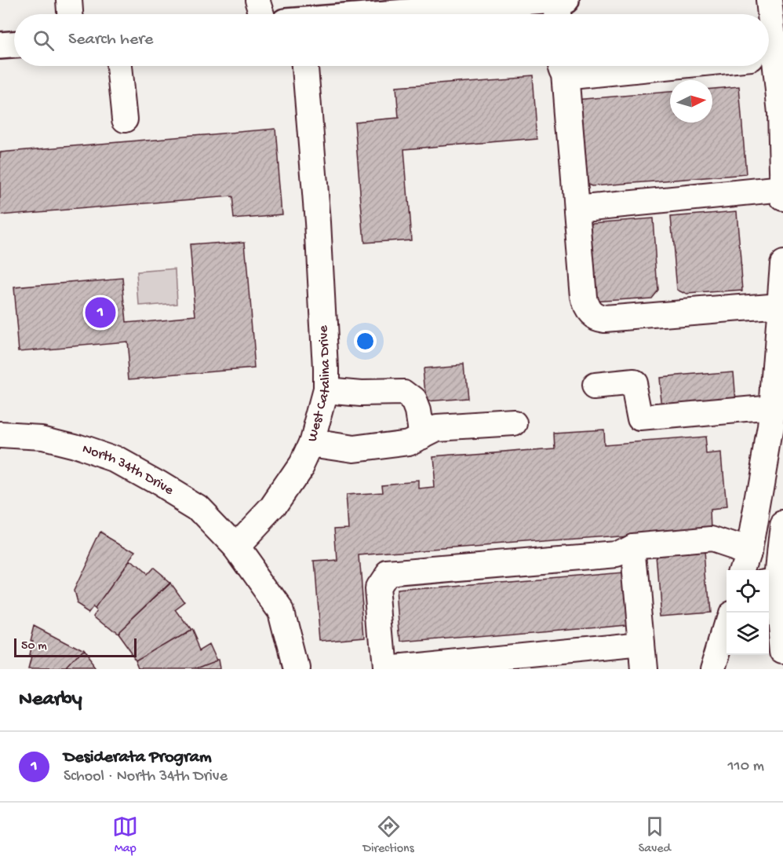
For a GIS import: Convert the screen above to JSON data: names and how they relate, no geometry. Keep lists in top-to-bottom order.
{
  "streets": {
    "street": ["West Catalina Drive", "North 34th Drive"]
  },
  "crossings": [
    ["West Catalina Drive", "North 34th Drive"]
  ],
  "scale_bar": "50 m",
  "north": "right",
  "page": {
    "search": "Search here",
    "pins": "1",
    "scale": "50 m",
    "heading": "Nearby",
    "list": [
      {
        "mark": "1",
        "name": "Desiderata Program",
        "note": "School · North 34th Drive",
        "value": "110 m"
      }
    ],
    "nav": ["Map", "Directions", "Saved"]
  }
}
